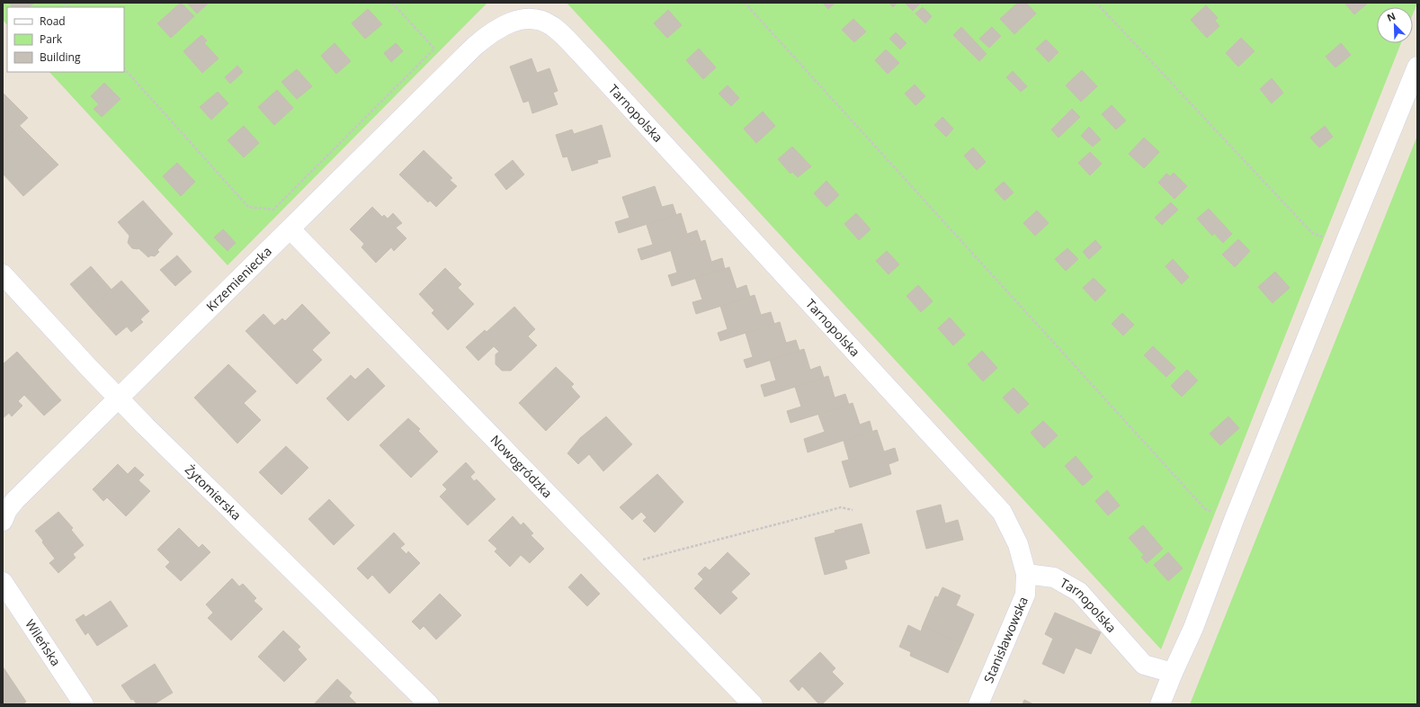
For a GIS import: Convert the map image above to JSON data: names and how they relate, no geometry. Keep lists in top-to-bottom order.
{
  "streets": {
    "street": [
      "Tarnopolska",
      "Krzemieniecka",
      "Nowogródzka",
      "Żytomierska",
      "Stanisławowska",
      "Wileńska"
    ]
  },
  "crossings": [
    ["Tarnopolska", "Krzemieniecka"],
    ["Tarnopolska", "Stanisławowska"],
    ["Krzemieniecka", "Nowogródzka"],
    ["Krzemieniecka", "Żytomierska"]
  ],
  "legend": ["Road", "Park", "Building"],
  "north": "top left"
}
